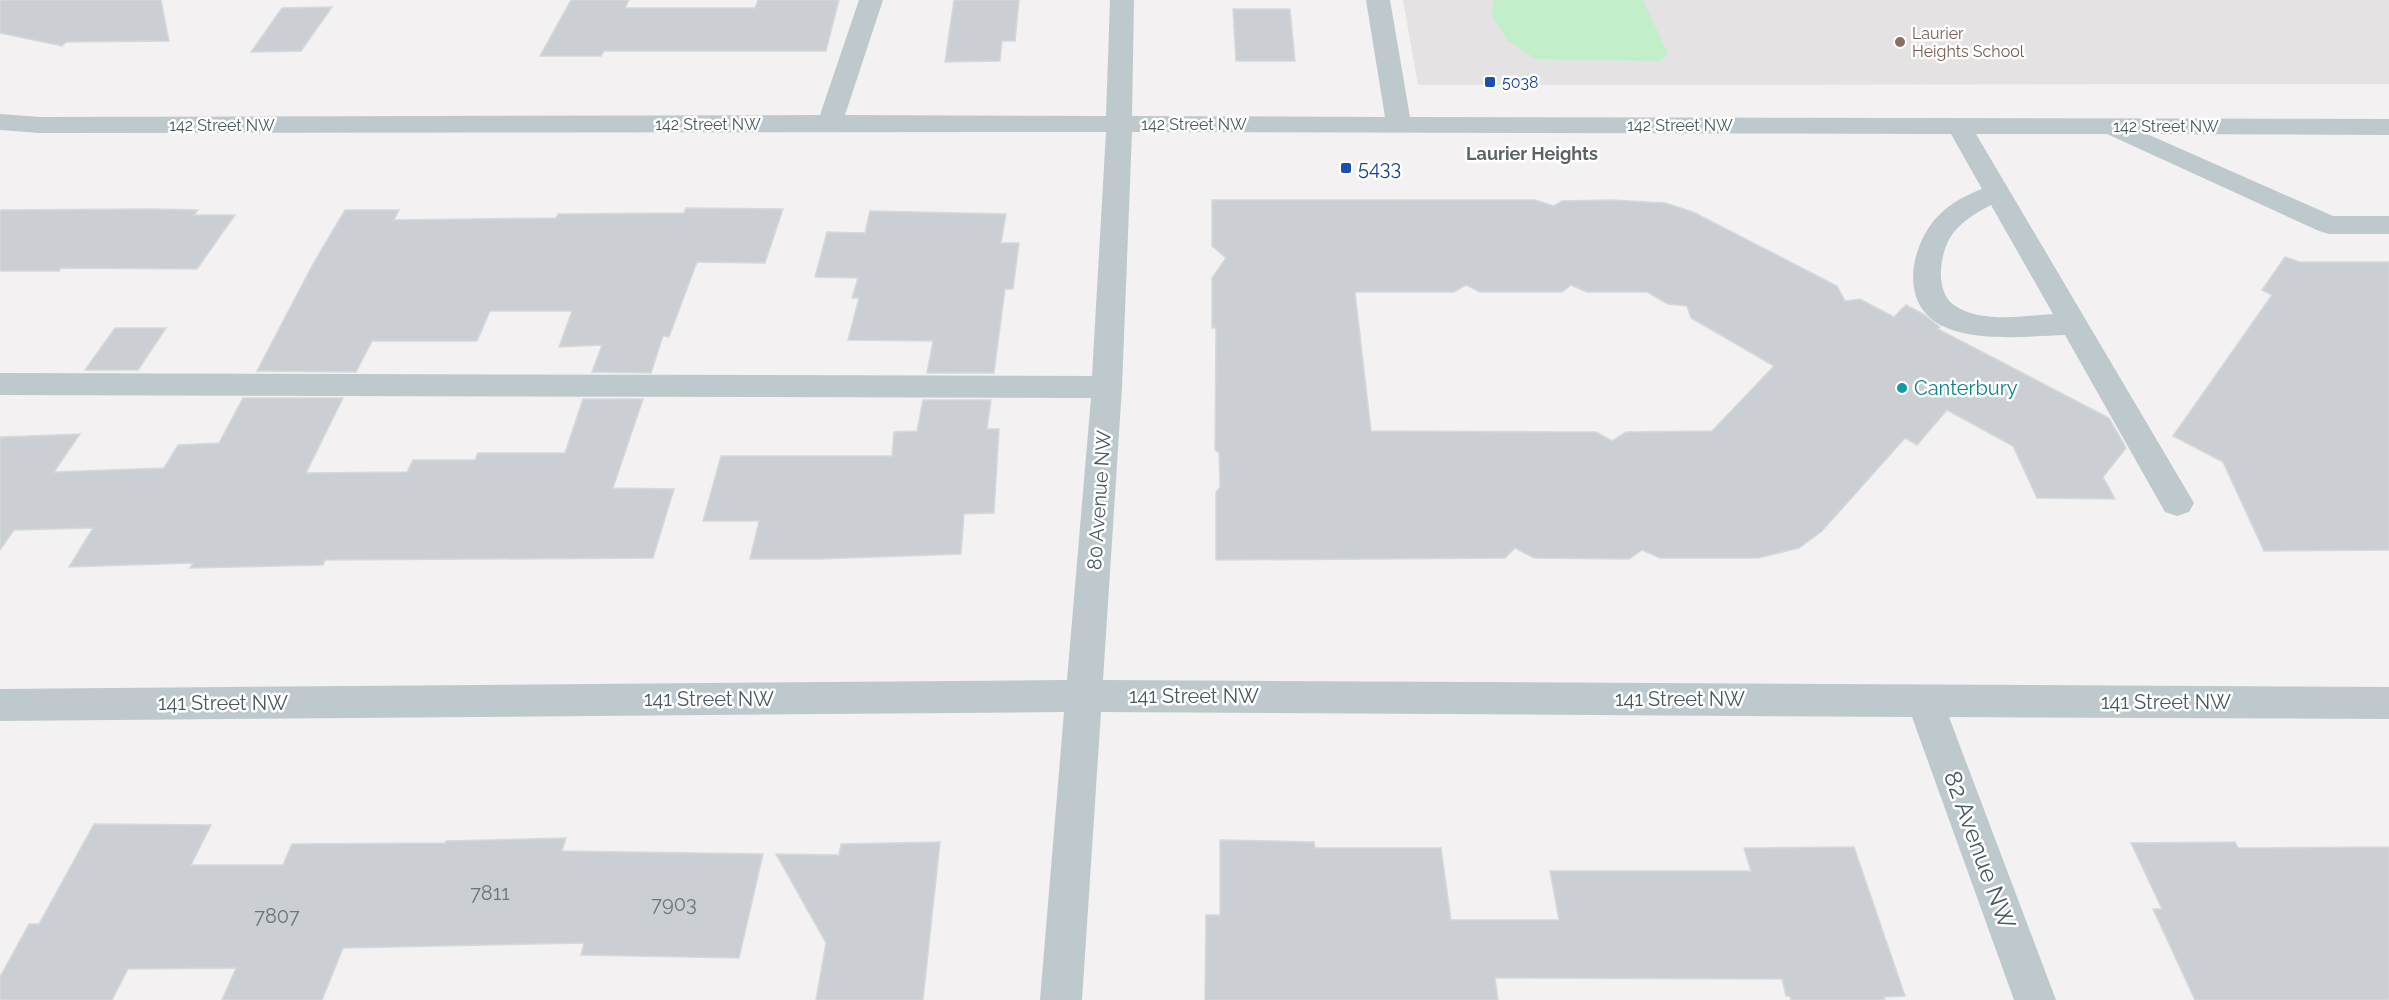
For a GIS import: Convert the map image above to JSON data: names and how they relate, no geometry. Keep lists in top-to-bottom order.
{
  "streets": {
    "street": [
      "142 Street NW",
      "80 Avenue NW",
      "141 Street NW",
      "82 Avenue NW"
    ]
  },
  "crossings": [
    ["142 Street NW", "80 Avenue NW"],
    ["80 Avenue NW", "141 Street NW"],
    ["141 Street NW", "82 Avenue NW"]
  ],
  "districts": ["Laurier Heights"],
  "places": {
    "other": ["Laurier Heights School", "Canterbury"],
    "transit": ["5038", "5433"]
  },
  "house_numbers": ["7811", "7903", "7807"]
}
